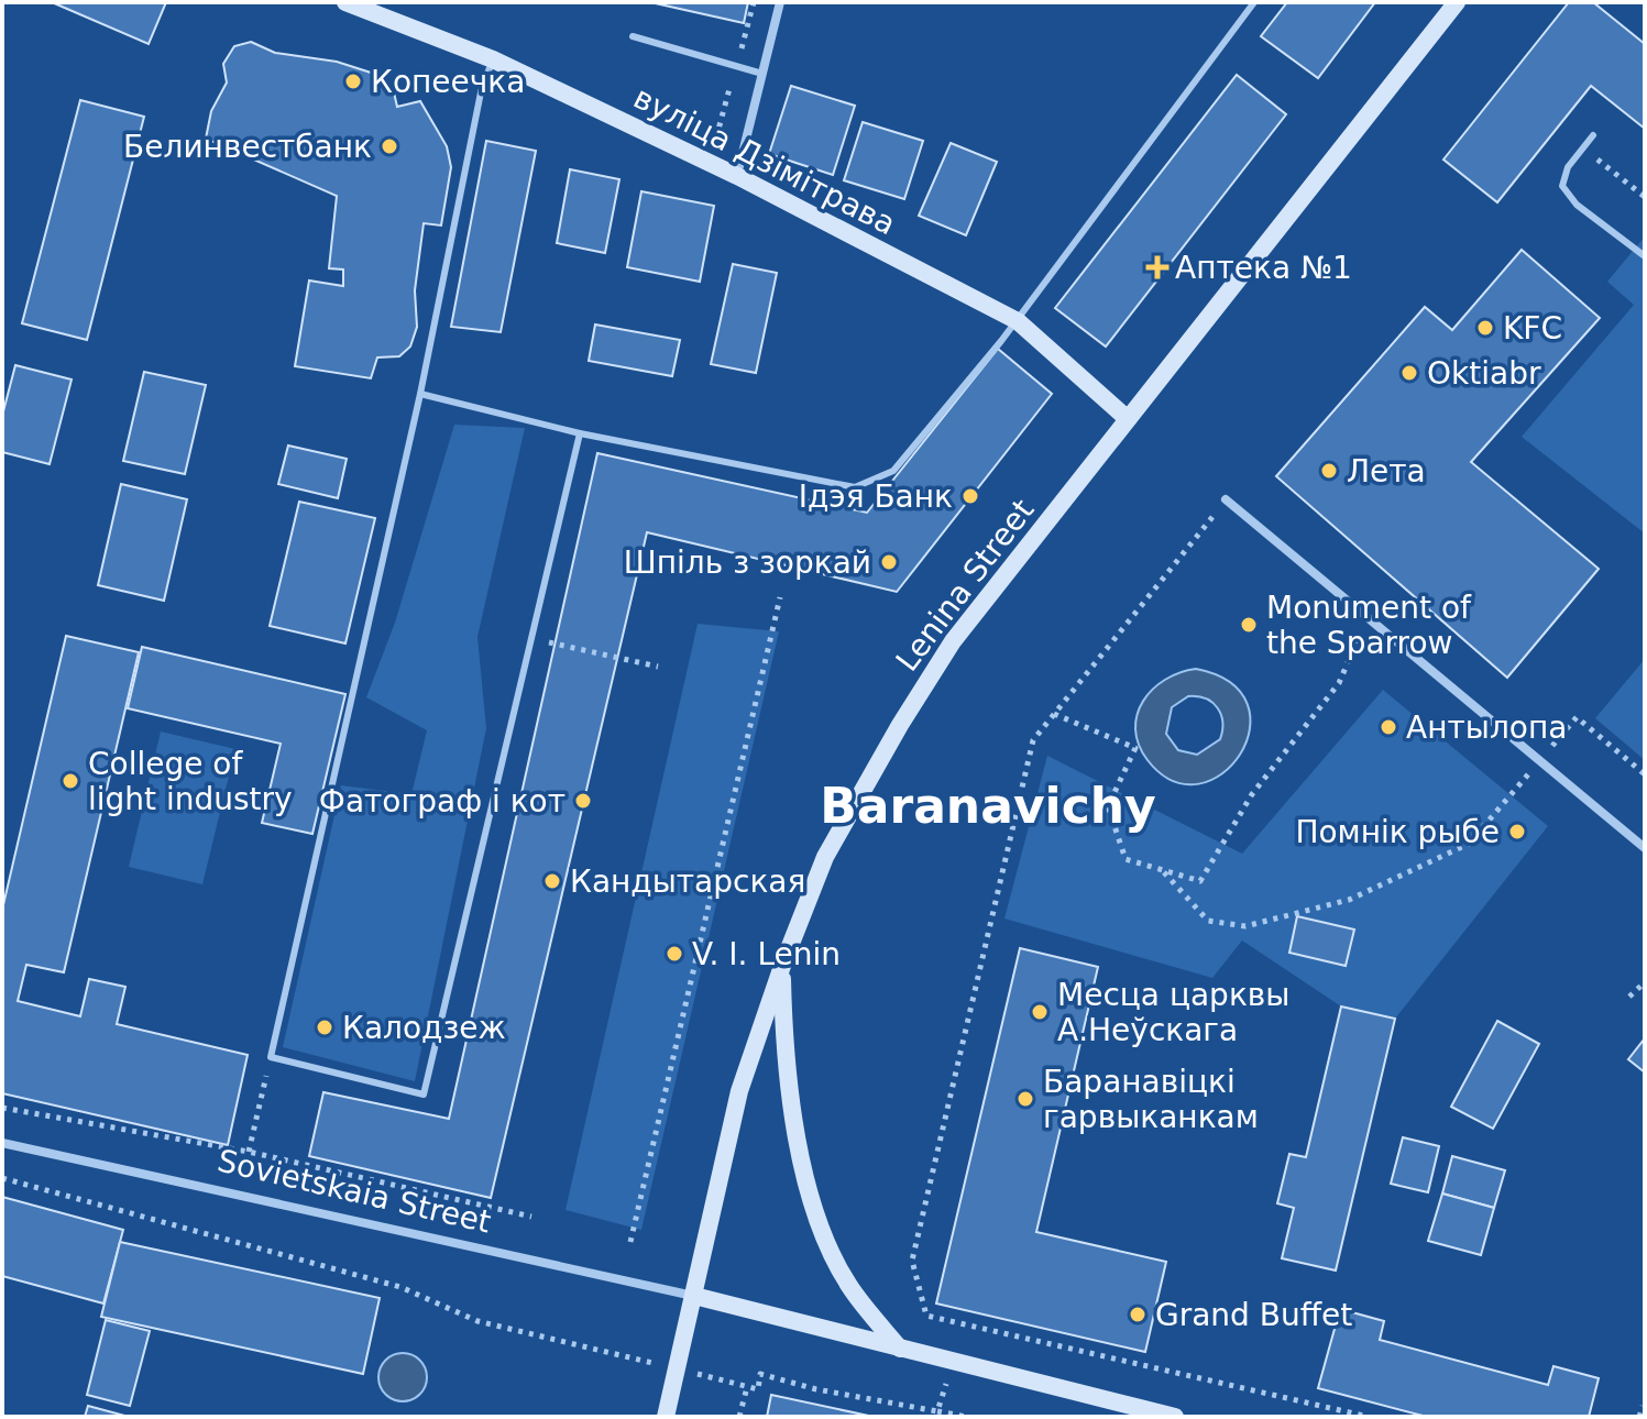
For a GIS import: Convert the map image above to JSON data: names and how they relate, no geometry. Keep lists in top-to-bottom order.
{
  "streets": {
    "main road": ["вуліца Дзімітрава", "Lenina Street"],
    "street": ["Sovietskaia Street"]
  },
  "crossings": [
    ["вуліца Дзімітрава", "Lenina Street"],
    ["Lenina Street", "Sovietskaia Street"]
  ],
  "districts": ["Baranavichy"],
  "places": {
    "other": [
      "Копеечка",
      "Белинвестбанк",
      "KFC",
      "Oktiabr",
      "Лета",
      "Ідэя Банк",
      "Шпіль з зоркай",
      "Monument of the Sparrow",
      "Антылопа",
      "College of light industry",
      "Фатограф і кот",
      "Помнік рыбе",
      "Кандытарская",
      "V. I. Lenin",
      "Месца царквы А.Неўскага",
      "Калодзеж",
      "Баранавіцкі гарвыканкам",
      "Grand Buffet"
    ],
    "health": ["Аптека №1"]
  }
}
